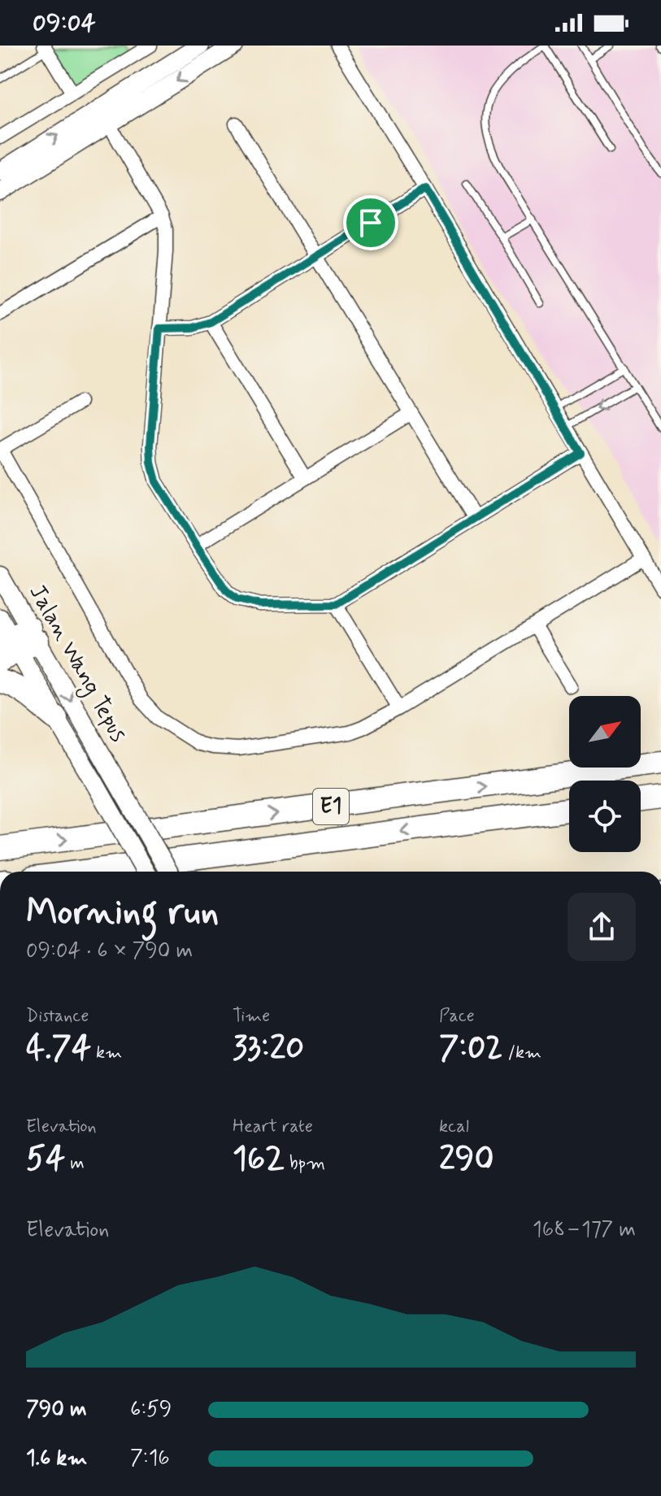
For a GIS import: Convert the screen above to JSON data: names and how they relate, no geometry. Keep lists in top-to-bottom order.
{
  "streets": {
    "highway": ["E1"],
    "main road": ["Jalan Wang Tepus"]
  },
  "north": "top right",
  "page": {
    "status": "09:04",
    "heading": ["Morning run", "09:04 · 6 × 790 m"],
    "stats": [
      ["Distance", "4.74 km"],
      ["Time", "33:20"],
      ["Pace", "7:02 /km"],
      ["Elevation", "54 m"],
      ["Heart rate", "162 bpm"],
      ["kcal", "290"]
    ],
    "chart": ["Elevation", "168–177 m"],
    "list": [
      {
        "name": "790 m",
        "note": "6:59"
      },
      {
        "name": "1.6 km",
        "note": "7:16"
      }
    ]
  }
}
